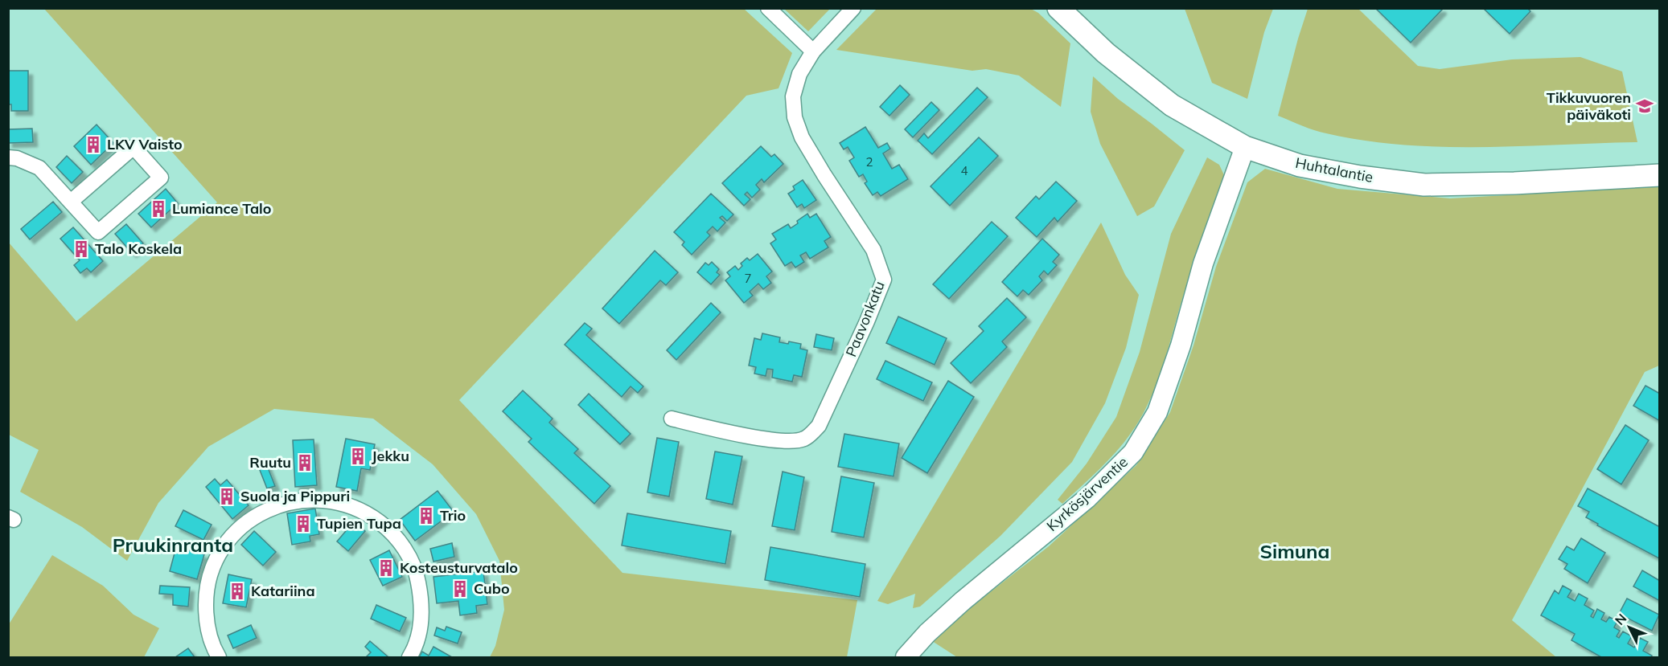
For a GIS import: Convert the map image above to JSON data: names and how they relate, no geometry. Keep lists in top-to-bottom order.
{
  "streets": {
    "main road": ["Huhtalantie"],
    "street": ["Paavonkatu", "Kyrkösjärventie"]
  },
  "crossings": [
    ["Huhtalantie", "Kyrkösjärventie"]
  ],
  "districts": ["Pruukinranta", "Simuna"],
  "places": {
    "school or university": ["Tikkuvuoren päiväkoti"],
    "building": [
      "LKV Vaisto",
      "Lumiance Talo",
      "Talo Koskela",
      "Jekku",
      "Ruutu",
      "Suola ja Pippuri",
      "Trio",
      "Tupien Tupa",
      "Kosteusturvatalo",
      "Cubo",
      "Katariina"
    ]
  },
  "house_numbers": ["2", "4", "7"],
  "north": "top left"
}
